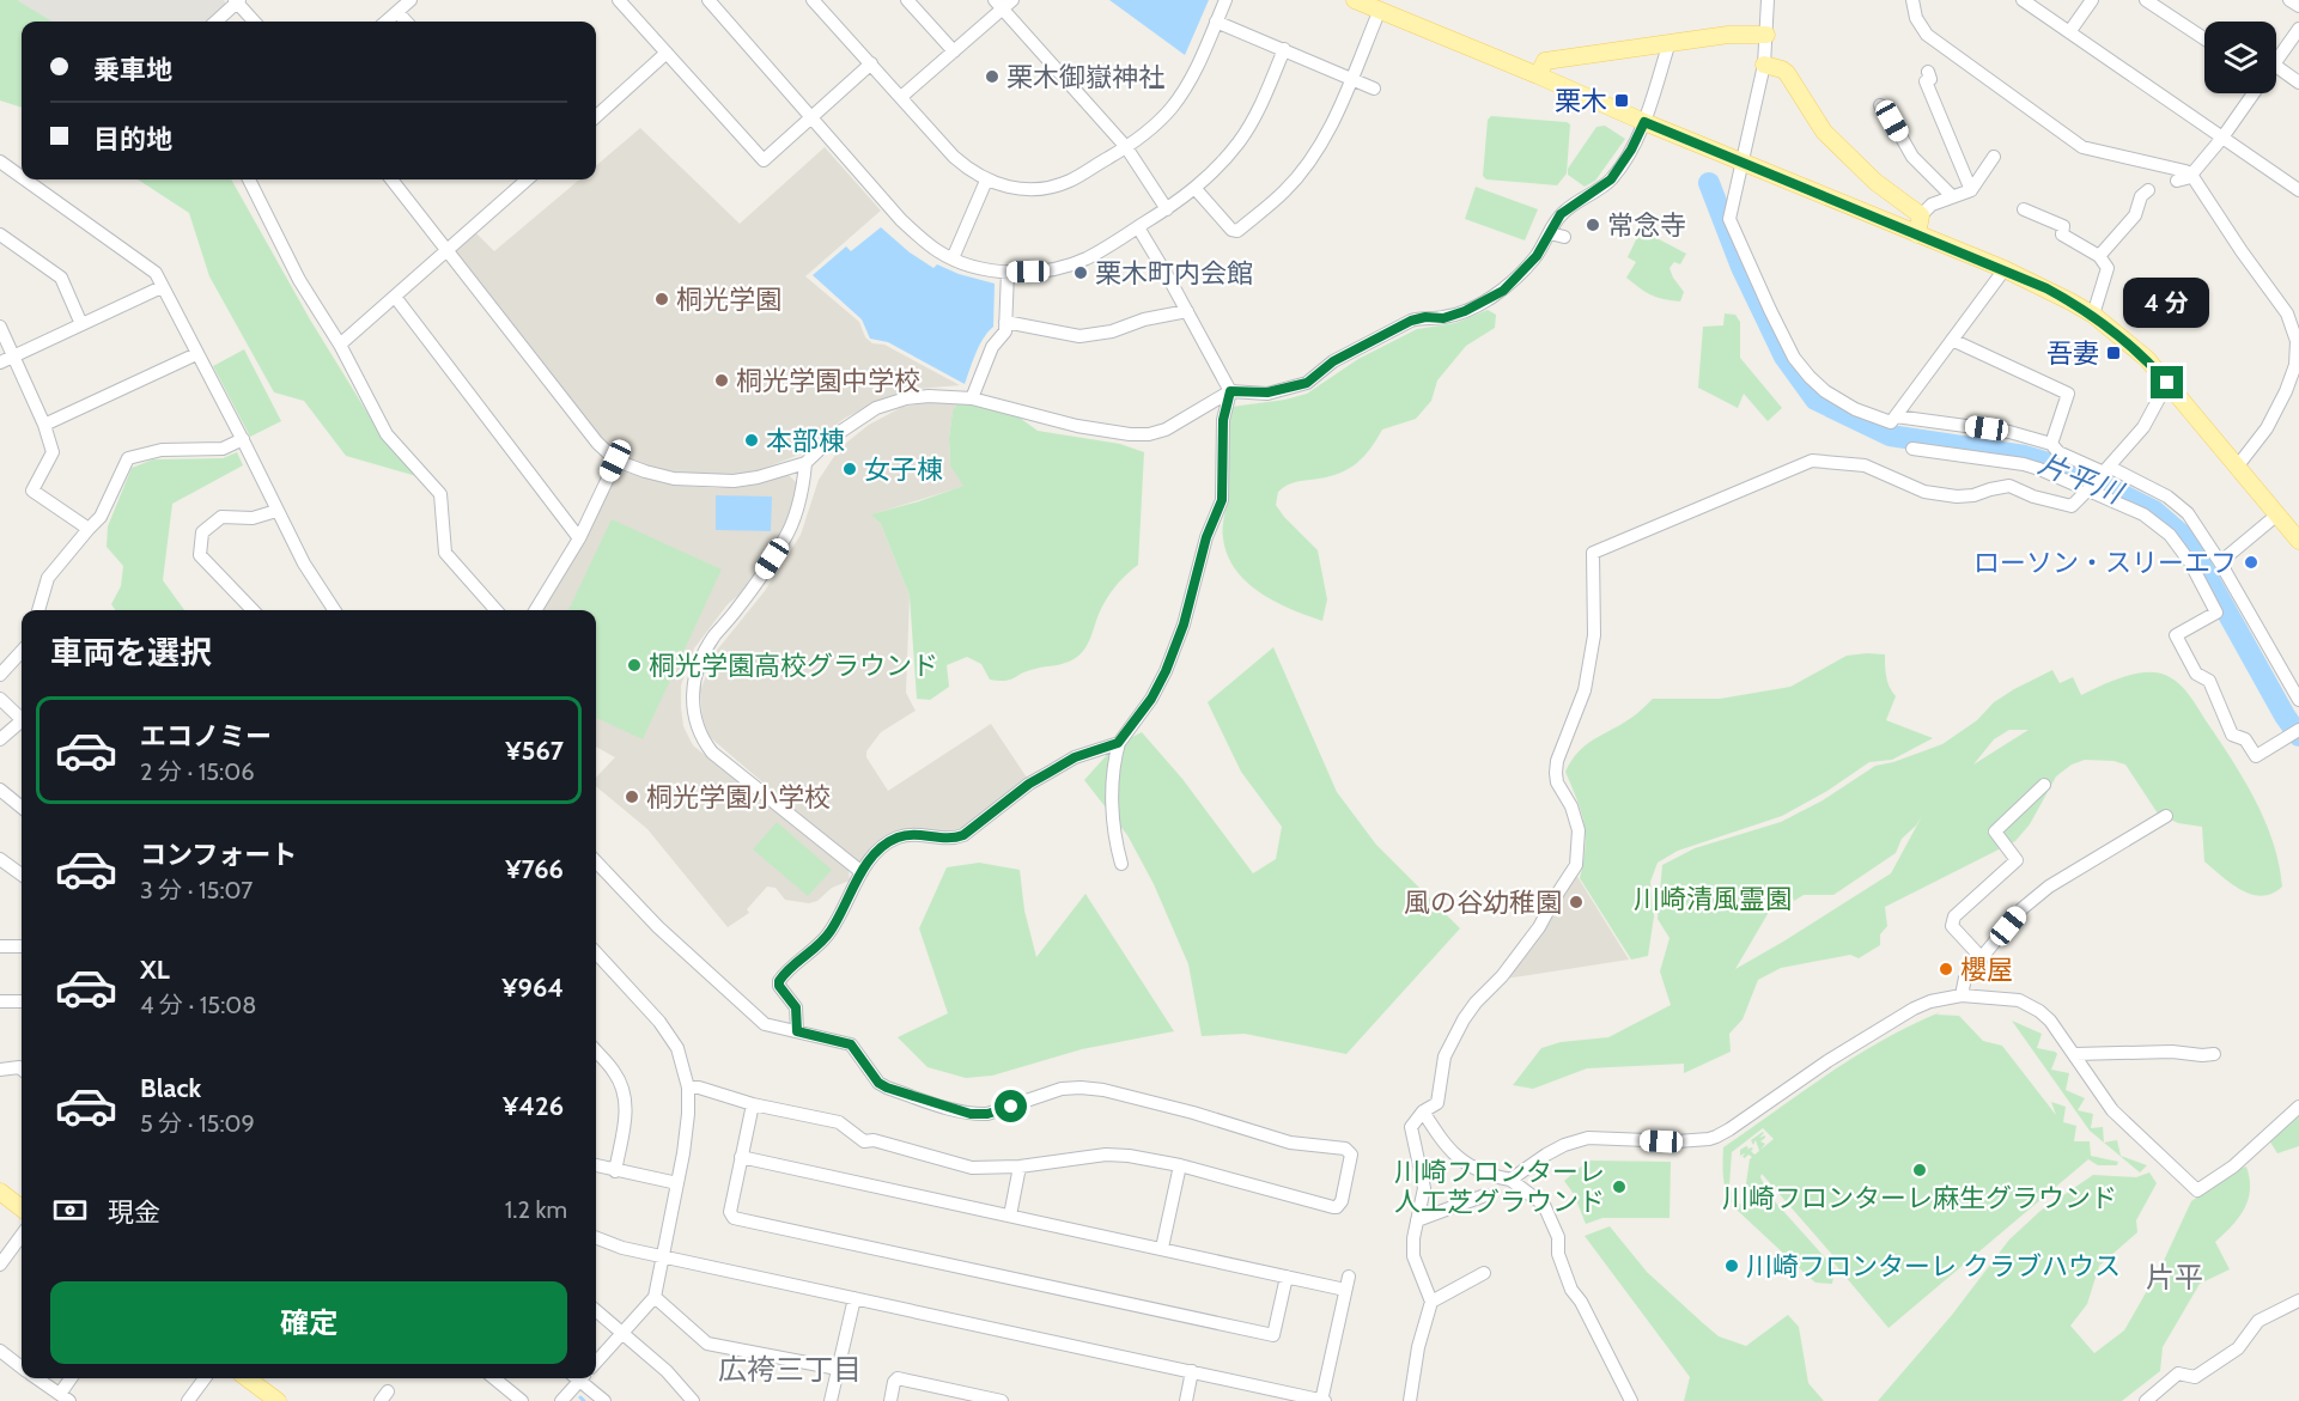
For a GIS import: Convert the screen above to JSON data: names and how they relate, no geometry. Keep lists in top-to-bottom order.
{
  "districts": ["片平", "広袴三丁目"],
  "water": ["片平川"],
  "parks": ["川崎清風霊園"],
  "places": {
    "other": [
      "栗木御嶽神社",
      "常念寺",
      "栗木町内会館",
      "桐光学園",
      "桐光学園中学校",
      "本部棟",
      "女子棟",
      "ローソン・スリーエフ",
      "桐光学園高校グラウンド",
      "桐光学園小学校",
      "風の谷幼稚園",
      "櫻屋",
      "川崎フロンターレ麻生グラウンド",
      "川崎フロンターレ 人工芝グラウンド",
      "川崎フロンターレ クラブハウス"
    ],
    "transit": ["栗木", "吾妻"]
  },
  "page": {
    "banner": ["乗車地", "目的地"],
    "bubble": "4 分",
    "heading": "車両を選択",
    "list": [
      {
        "name": "エコノミー",
        "note": "2 分 · 15:06",
        "value": "¥567"
      },
      {
        "name": "コンフォート",
        "note": "3 分 · 15:07",
        "value": "¥766"
      },
      {
        "name": "XL",
        "note": "4 分 · 15:08",
        "value": "¥964"
      },
      {
        "name": "Black",
        "note": "5 分 · 15:09",
        "value": "¥426"
      }
    ],
    "pay": ["現金", "1.2 km"],
    "buttons": "確定"
  }
}
